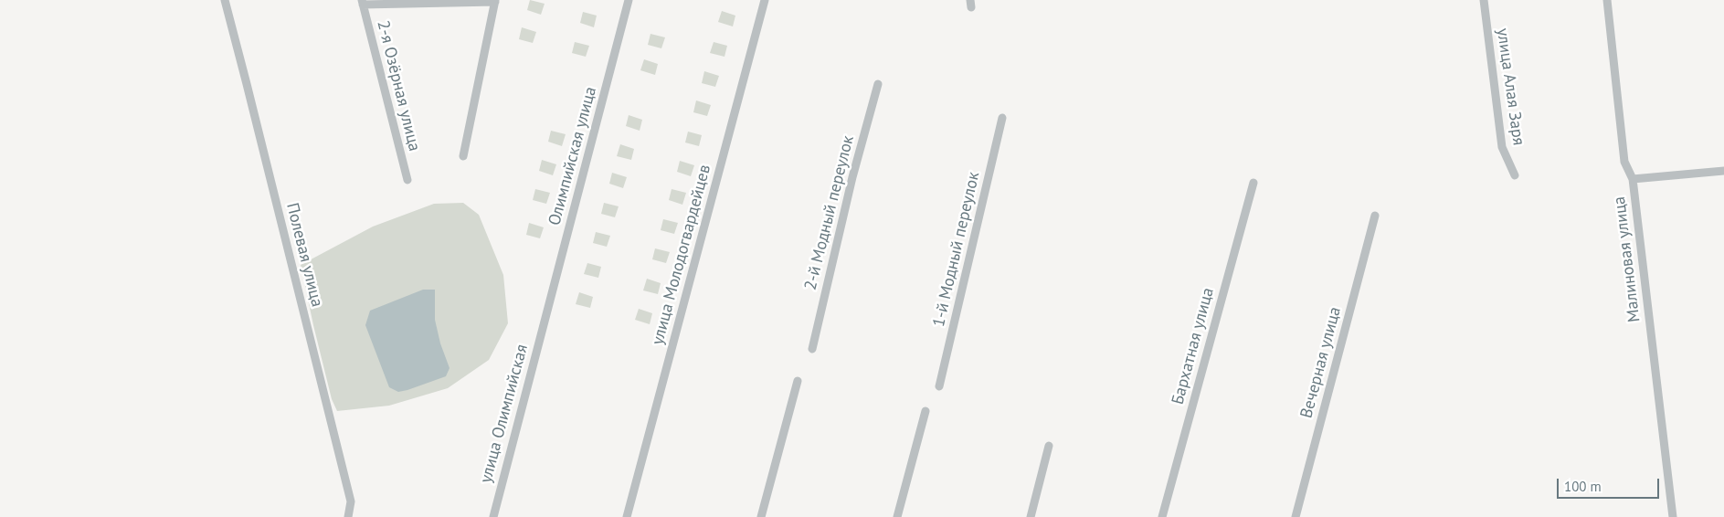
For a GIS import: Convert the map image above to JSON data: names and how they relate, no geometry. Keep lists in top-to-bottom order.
{
  "streets": {
    "street": [
      "2-я Озёрная улица",
      "улица Алая Заря",
      "Олимпийская улица",
      "2-й Модный переулок",
      "1-й Модный переулок",
      "Полевая улица",
      "улица Молодогвардейцев",
      "Малиновая улица",
      "Бархатная улица",
      "Вечерная улица",
      "улица Олимпийская"
    ]
  },
  "crossings": [
    ["Олимпийская улица", "улица Олимпийская"]
  ],
  "scale_bar": "100 m"
}
